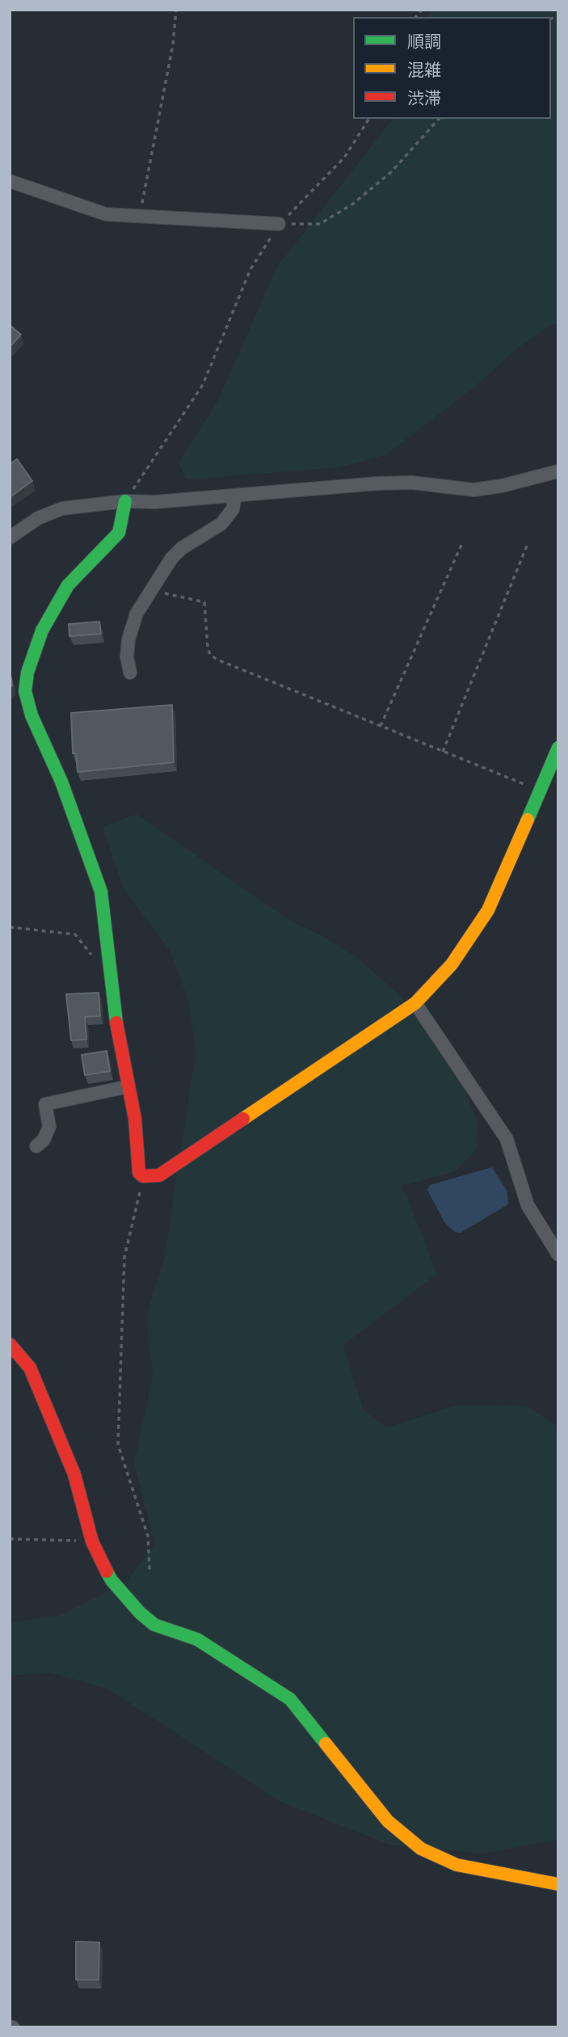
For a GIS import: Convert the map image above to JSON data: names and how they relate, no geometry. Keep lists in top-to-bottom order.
{
  "legend": ["順調", "混雑", "渋滞"]
}
